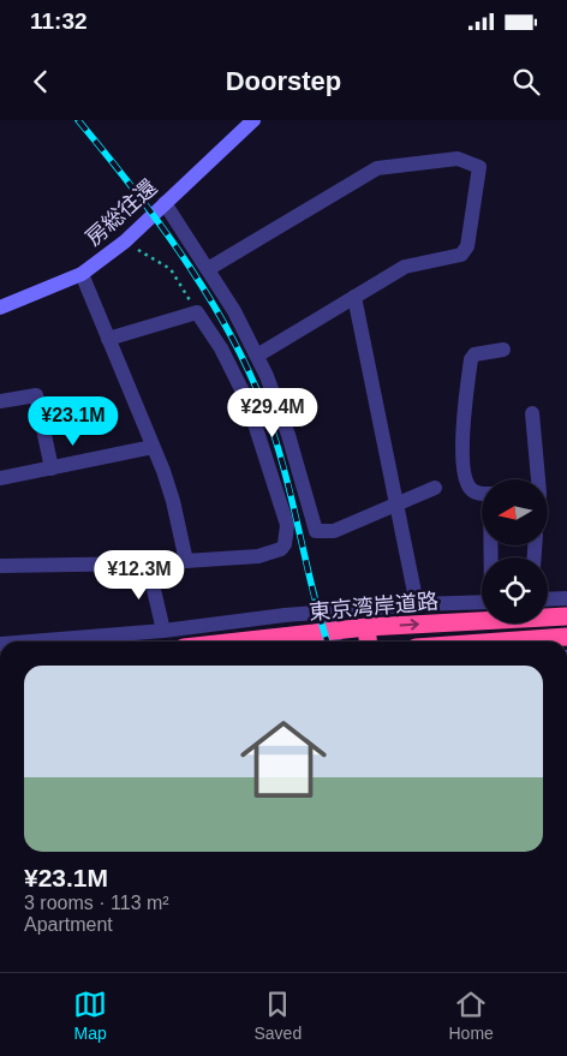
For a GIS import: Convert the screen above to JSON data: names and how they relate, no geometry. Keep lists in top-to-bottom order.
{
  "streets": {
    "highway": ["東京湾岸道路"],
    "street": ["房総往還"]
  },
  "north": "left",
  "page": {
    "status": "11:32",
    "header": "Doorstep",
    "price": ["¥29.4M", "¥23.1M", "¥12.3M"],
    "list": [
      {
        "name": "¥23.1M",
        "note": "3 rooms · 113 m² · Apartment"
      }
    ],
    "tabs": ["Map", "Saved", "Home"]
  }
}
